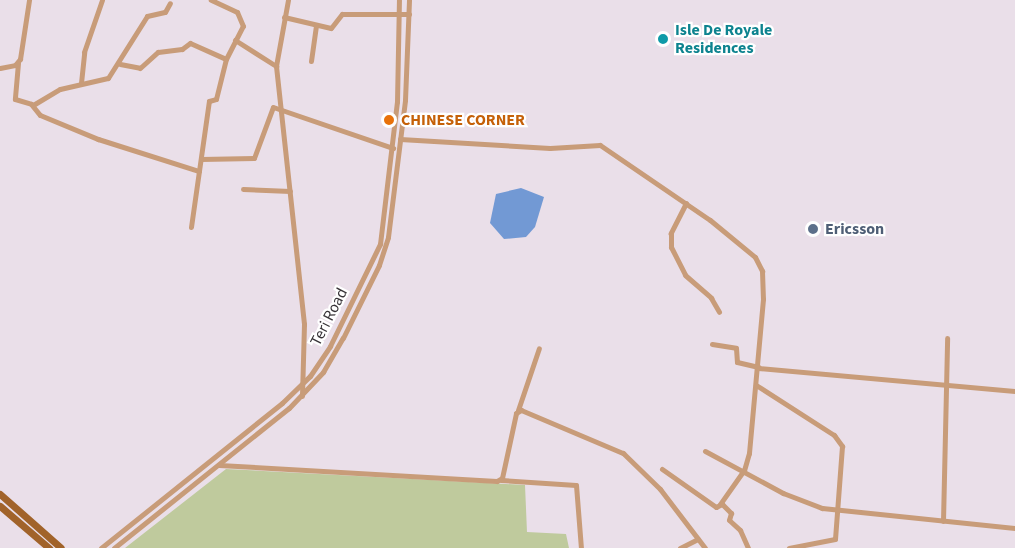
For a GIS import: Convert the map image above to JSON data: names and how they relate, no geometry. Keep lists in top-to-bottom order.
{
  "streets": {
    "street": ["Teri Road"]
  },
  "places": ["Isle De Royale Residences", "CHINESE CORNER", "Ericsson"]
}
